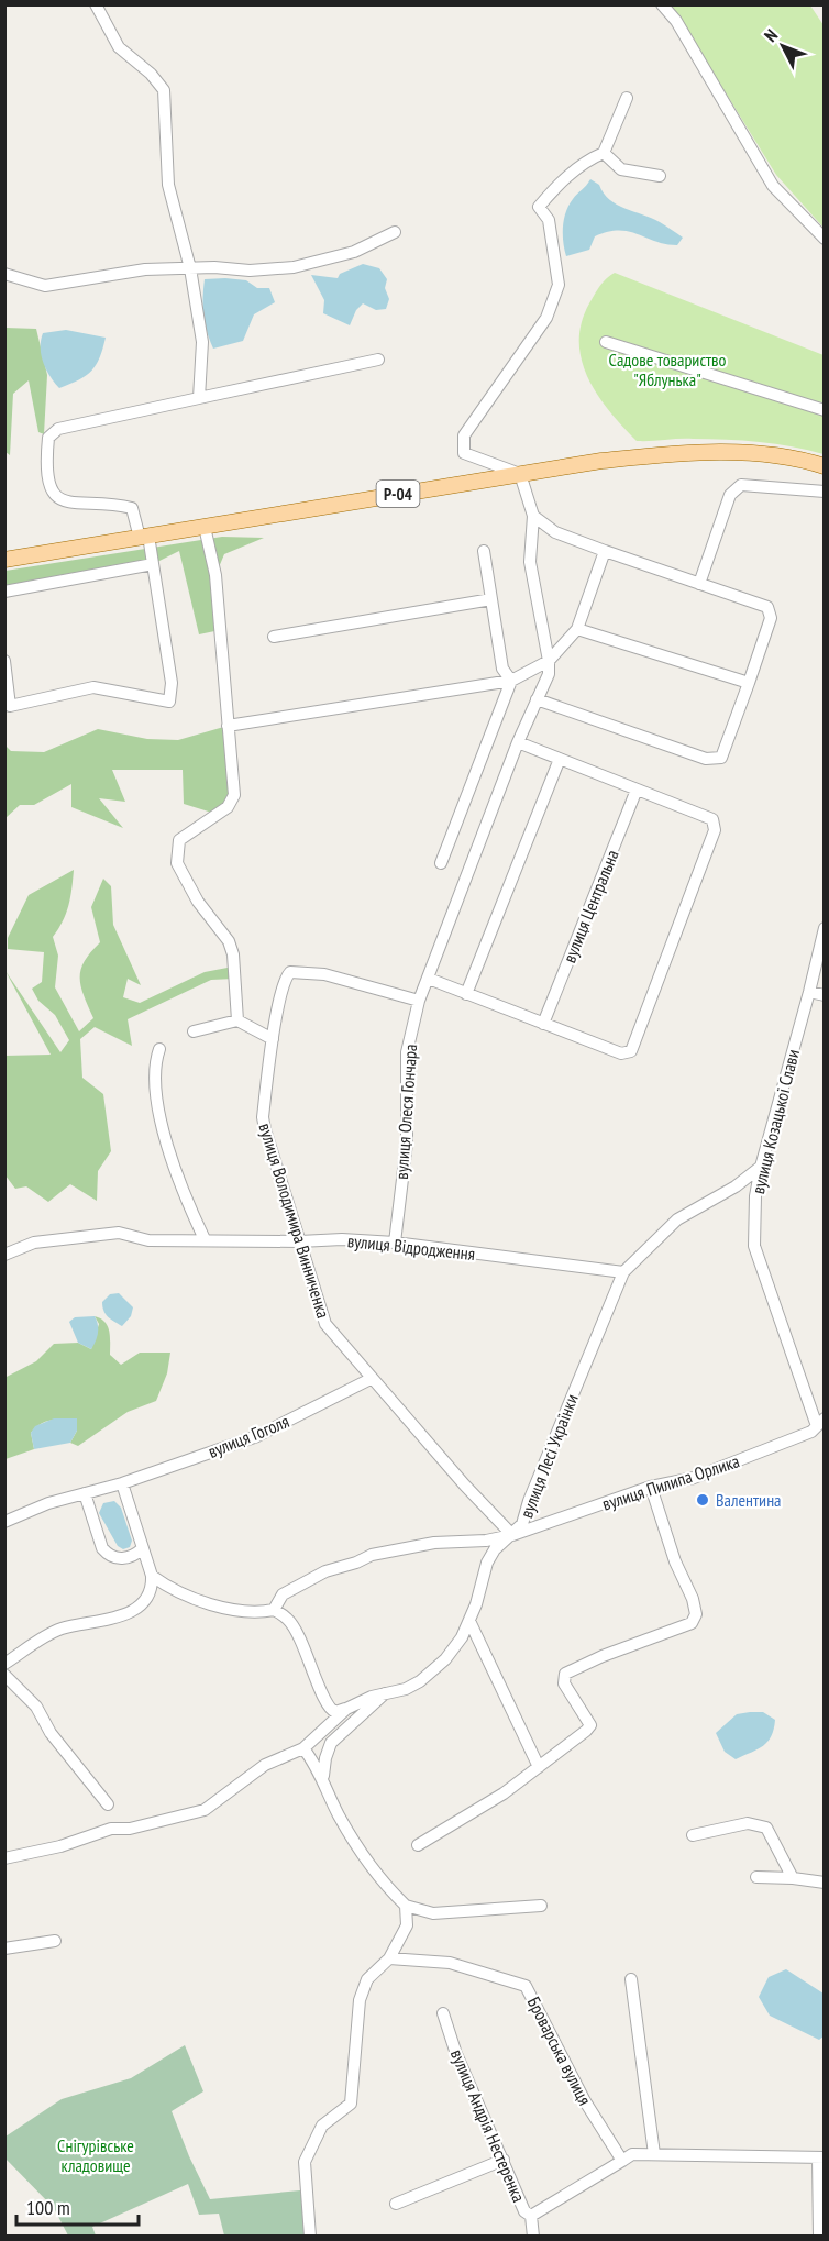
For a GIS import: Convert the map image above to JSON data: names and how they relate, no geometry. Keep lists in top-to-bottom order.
{
  "streets": {
    "main road": ["Р-04"],
    "street": [
      "вулиця Центральна",
      "вулиця Олеся Гончара",
      "вулиця Козацької Слави",
      "вулиця Володимира Винниченка",
      "вулиця Відродження",
      "вулиця Гоголя",
      "вулиця Лесі Українки",
      "вулиця Пилипа Орлика",
      "Броварська вулиця",
      "вулиця Андрія Нестеренка"
    ]
  },
  "crossings": [
    ["вулиця Олеся Гончара", "вулиця Володимира Винниченка"],
    ["вулиця Олеся Гончара", "вулиця Відродження"],
    ["вулиця Козацької Слави", "вулиця Лесі Українки"],
    ["вулиця Козацької Слави", "вулиця Пилипа Орлика"],
    ["вулиця Володимира Винниченка", "вулиця Відродження"],
    ["вулиця Володимира Винниченка", "вулиця Гоголя"],
    ["вулиця Володимира Винниченка", "вулиця Лесі Українки"],
    ["вулиця Володимира Винниченка", "вулиця Пилипа Орлика"],
    ["вулиця Відродження", "вулиця Лесі Українки"],
    ["вулиця Лесі Українки", "вулиця Пилипа Орлика"]
  ],
  "parks": ["Садове товариство \"Яблунька\"", "Снігурівське кладовище"],
  "places": ["Валентина"],
  "scale_bar": "100 m",
  "north": "top left"
}
